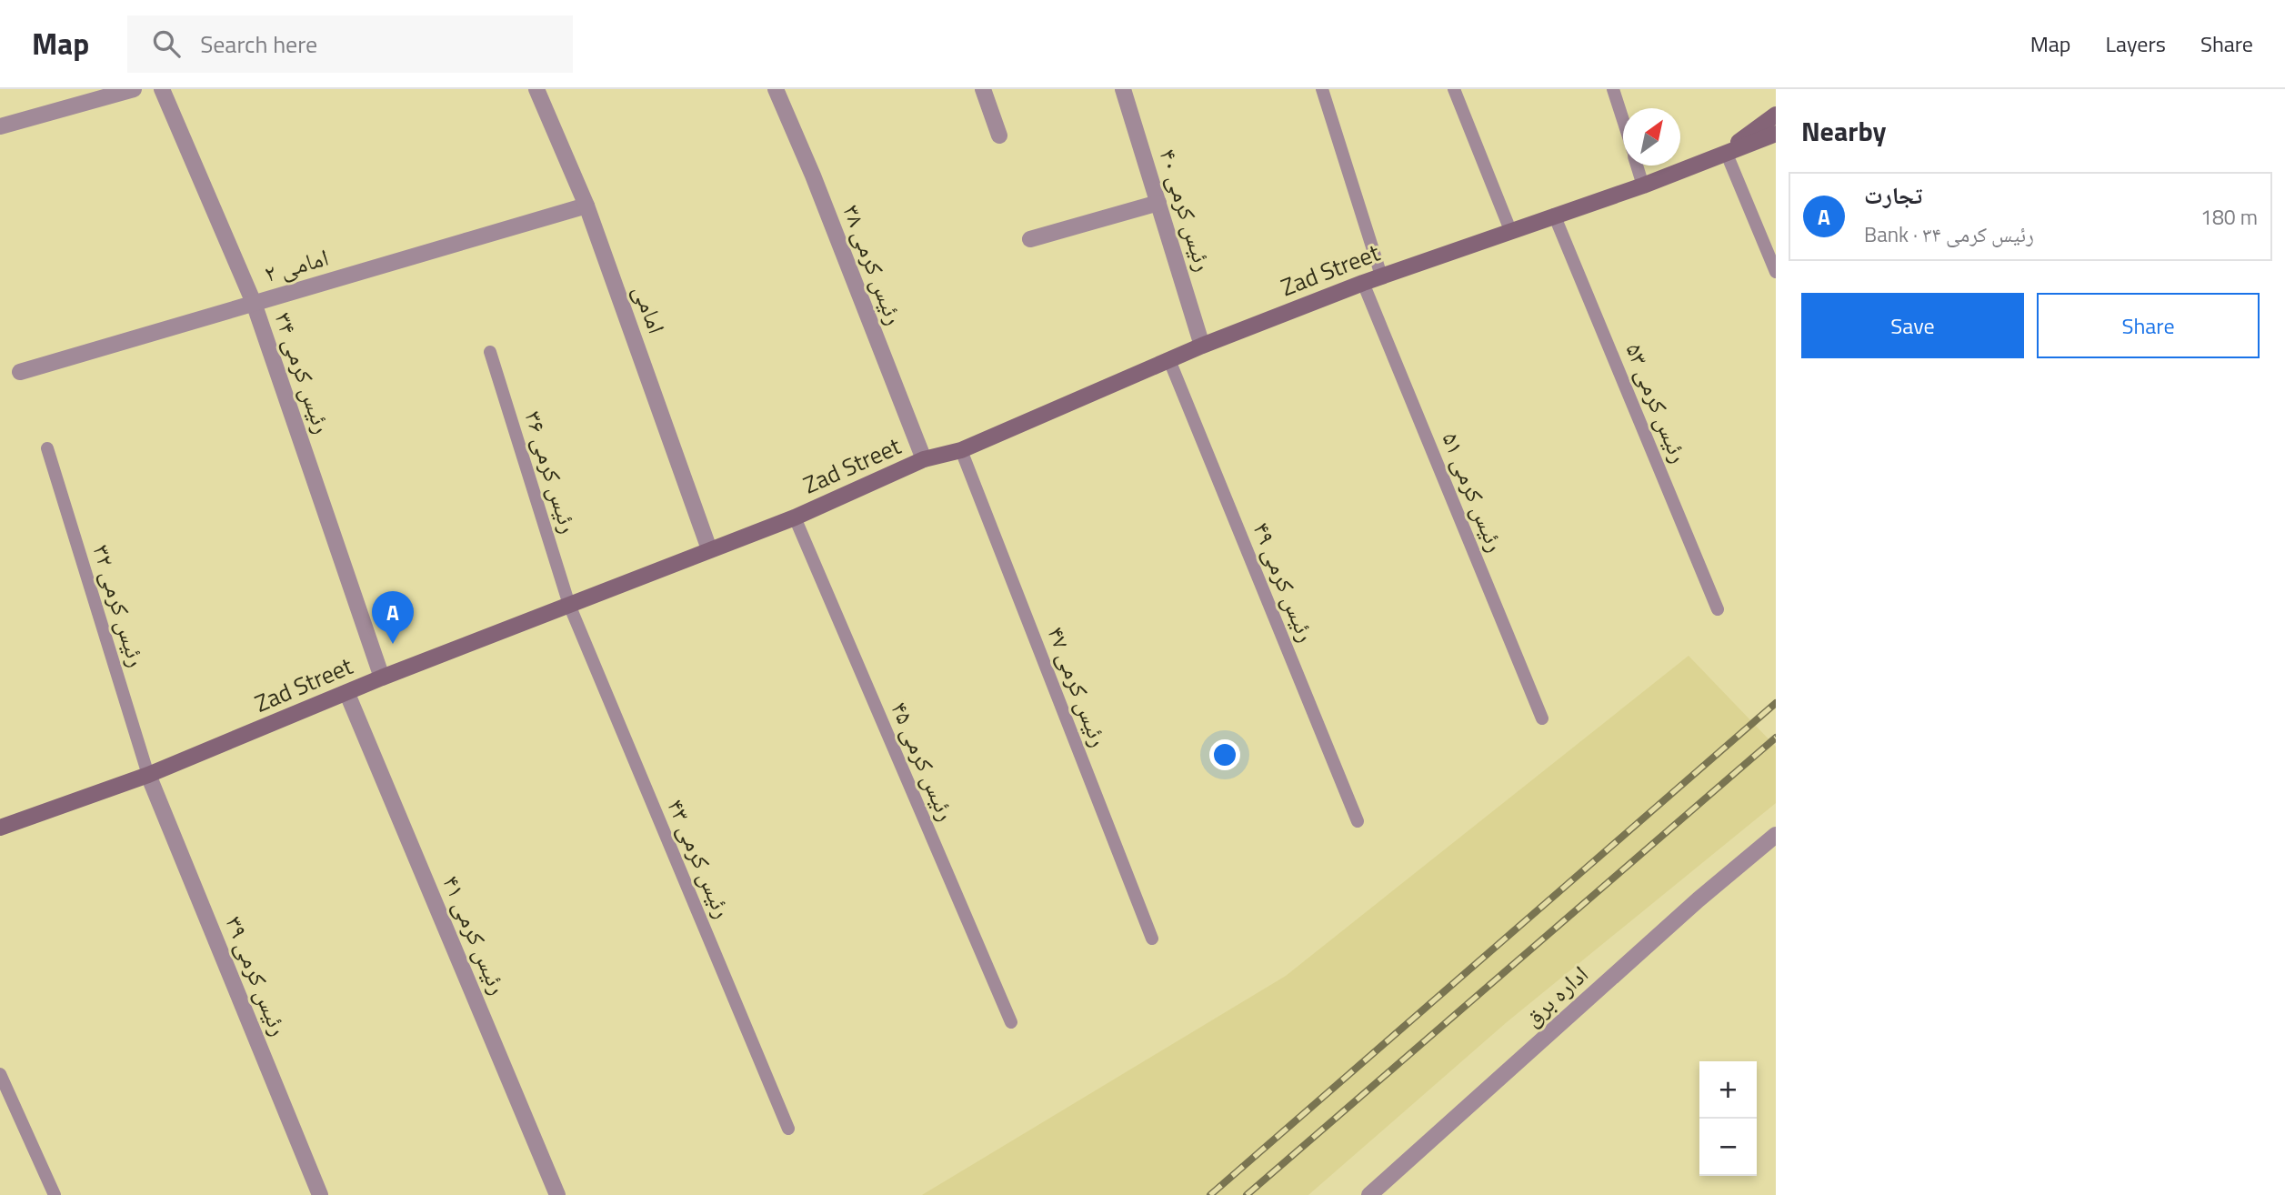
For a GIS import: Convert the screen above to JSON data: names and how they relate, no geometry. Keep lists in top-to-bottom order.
{
  "streets": {
    "main road": ["Zad Street"],
    "street": [
      "رئیس کرمی ۴۰",
      "رئیس کرمی ۳۸",
      "امامی ۲",
      "امامی",
      "رئیس کرمی ۳۴",
      "رئیس کرمی ۴۱",
      "رئیس کرمی ۳۹",
      "اداره برق"
    ],
    "lane": [
      "رئیس کرمی ۵۳",
      "رئیس کرمی ۳۶",
      "رئیس کرمی ۵۱",
      "رئیس کرمی ۴۹",
      "رئیس کرمی ۳۲",
      "رئیس کرمی ۴۷",
      "رئیس کرمی ۴۵",
      "رئیس کرمی ۴۳"
    ]
  },
  "crossings": [
    ["رئیس کرمی ۴۰", "Zad Street"],
    ["رئیس کرمی ۳۸", "Zad Street"],
    ["امامی ۲", "امامی"],
    ["امامی ۲", "رئیس کرمی ۳۴"],
    ["Zad Street", "امامی"],
    ["Zad Street", "رئیس کرمی ۳۴"],
    ["Zad Street", "رئیس کرمی ۵۳"],
    ["Zad Street", "رئیس کرمی ۳۶"],
    ["Zad Street", "رئیس کرمی ۵۱"],
    ["Zad Street", "رئیس کرمی ۴۹"],
    ["Zad Street", "رئیس کرمی ۳۲"],
    ["Zad Street", "رئیس کرمی ۴۷"],
    ["Zad Street", "رئیس کرمی ۴۵"],
    ["Zad Street", "رئیس کرمی ۴۳"],
    ["Zad Street", "رئیس کرمی ۴۱"],
    ["Zad Street", "رئیس کرمی ۳۹"],
    ["رئیس کرمی ۳۶", "رئیس کرمی ۴۳"],
    ["رئیس کرمی ۳۲", "رئیس کرمی ۳۹"]
  ],
  "north": "top right",
  "page": {
    "header": "Map",
    "search": "Search here",
    "nav": ["Map", "Layers", "Share"],
    "heading": "Nearby",
    "list": [
      {
        "mark": "A",
        "name": "تجارت",
        "note": "Bank · رئیس کرمی ۳۴",
        "value": "180 m"
      }
    ],
    "buttons": ["Save", "Share"],
    "pins": "A",
    "map_buttons": ["+", "−"]
  }
}
